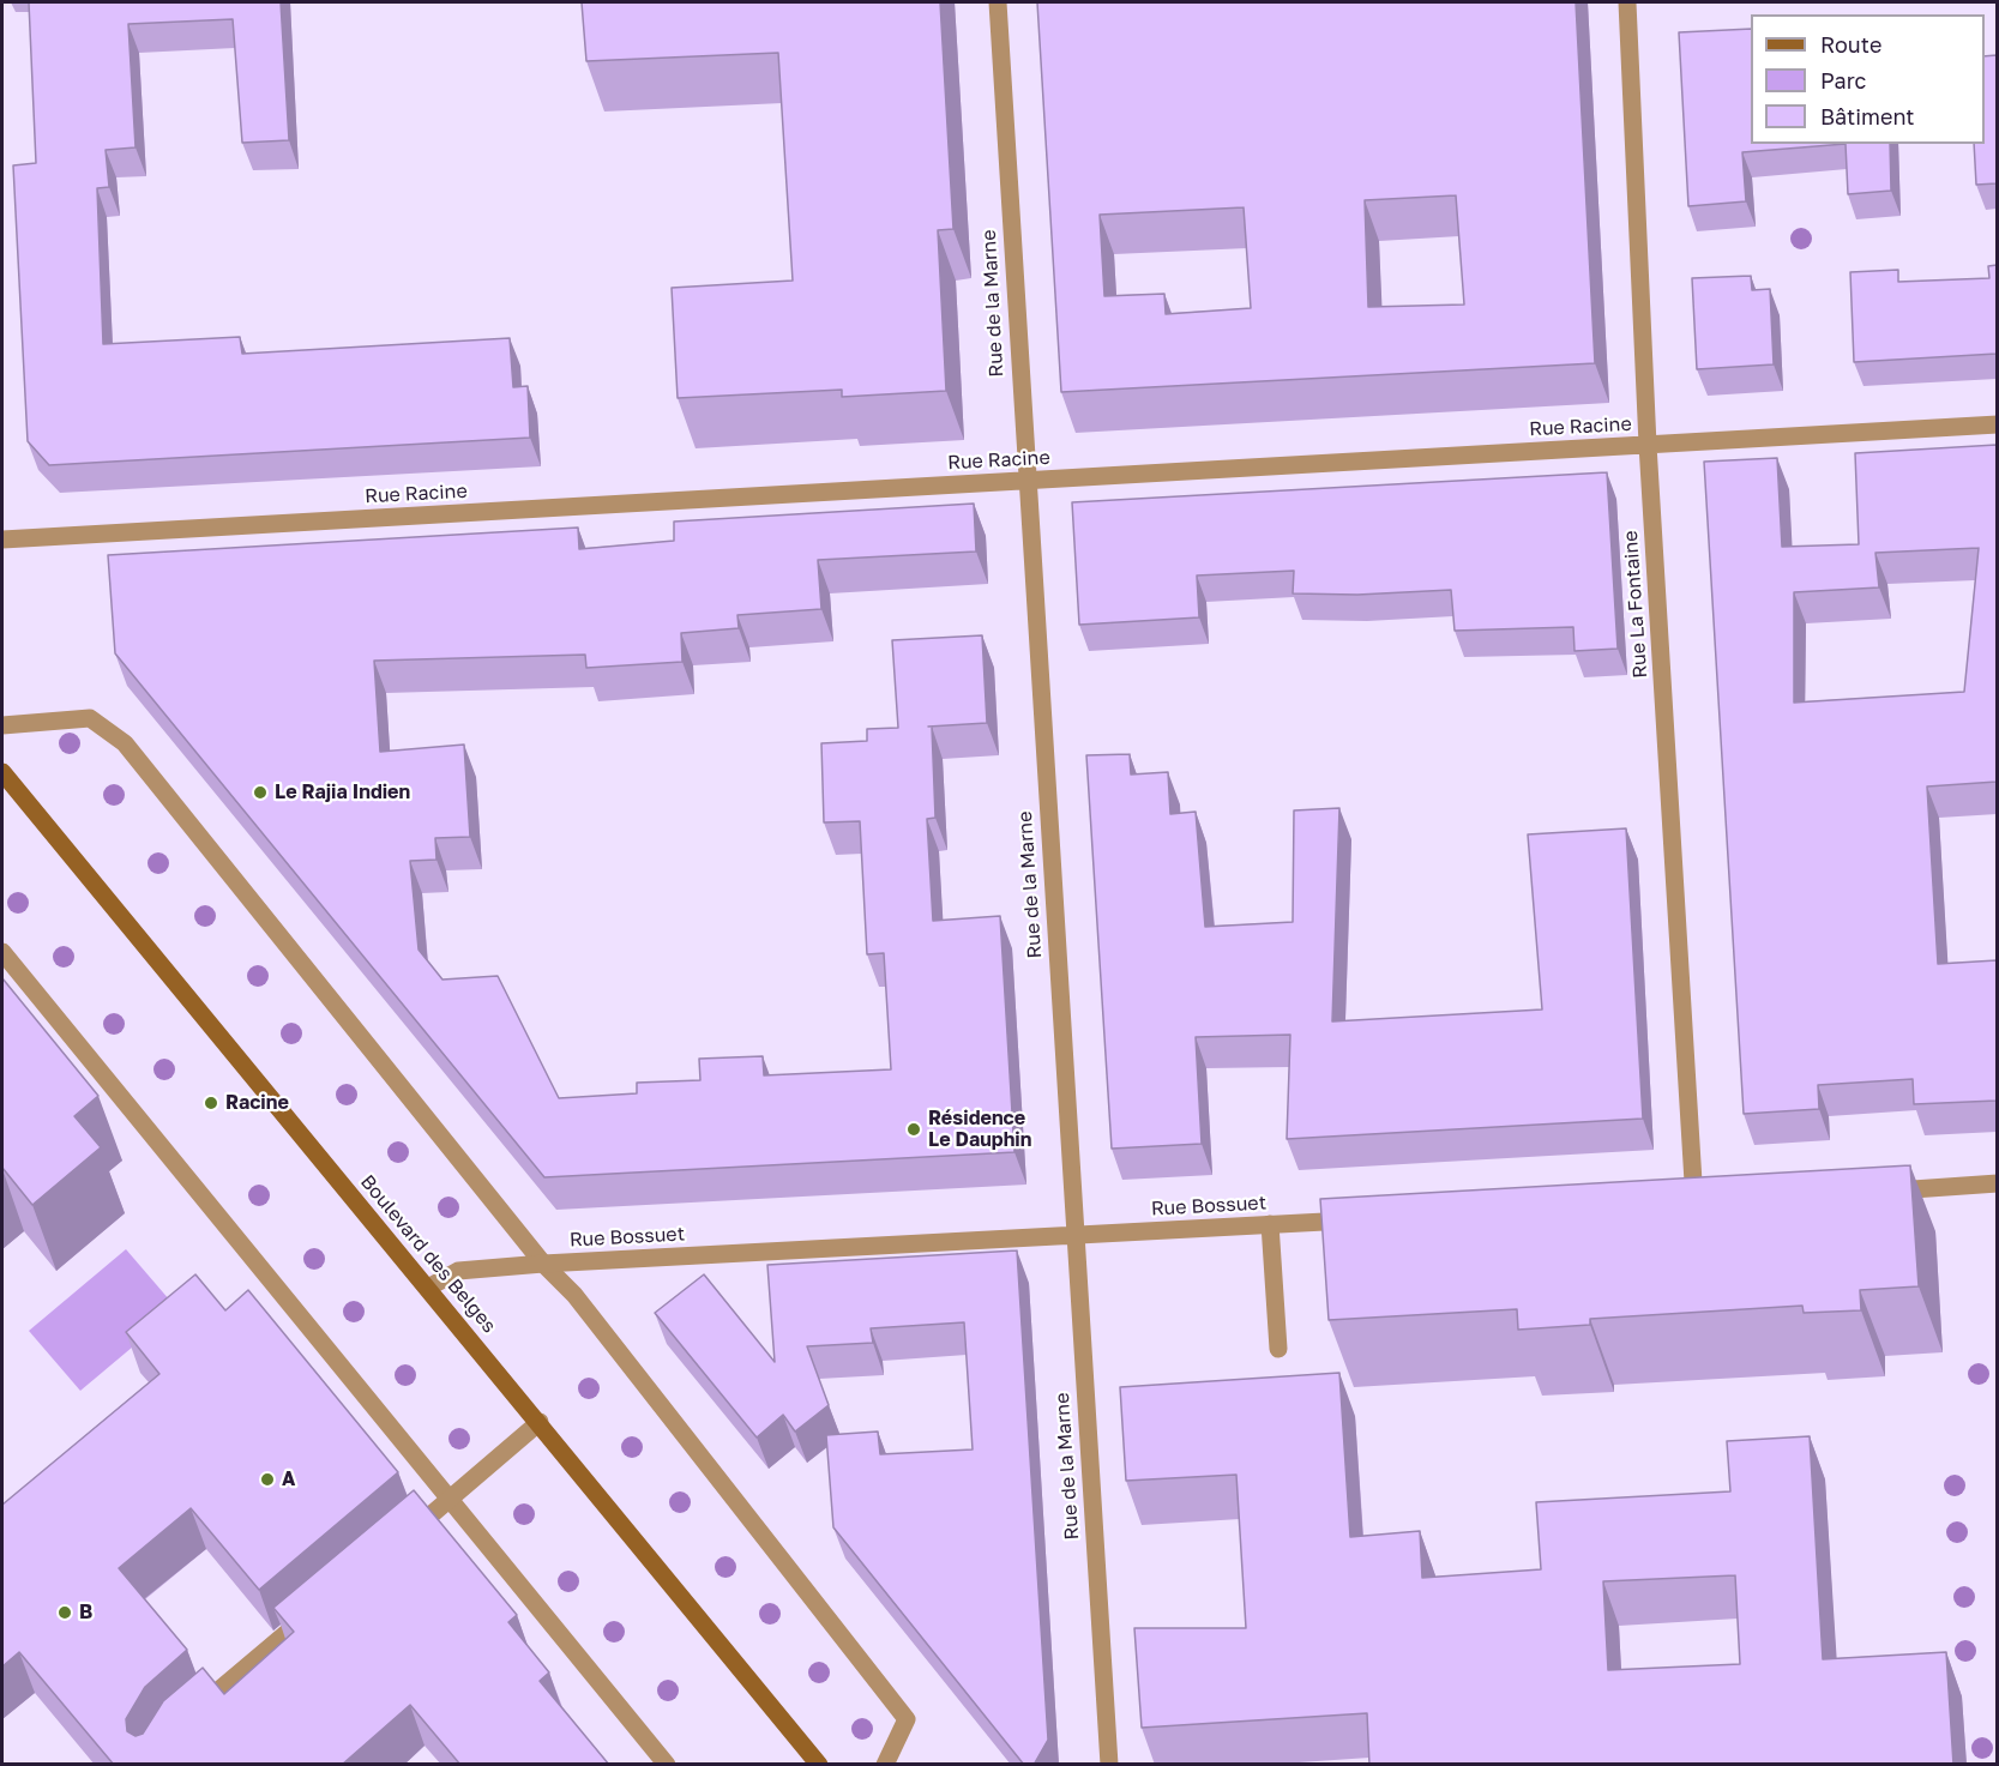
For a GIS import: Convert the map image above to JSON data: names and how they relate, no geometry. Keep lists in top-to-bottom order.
{
  "streets": {
    "main road": ["Boulevard des Belges"],
    "street": [
      "Rue de la Marne",
      "Rue Racine",
      "Rue La Fontaine",
      "Rue Bossuet"
    ]
  },
  "crossings": [
    ["Rue de la Marne", "Rue Racine"],
    ["Rue de la Marne", "Rue Bossuet"],
    ["Rue Racine", "Rue La Fontaine"],
    ["Rue Bossuet", "Boulevard des Belges"]
  ],
  "places": [
    "Le Rajia Indien",
    "Racine",
    "Résidence Le Dauphin",
    "A",
    "B"
  ],
  "legend": ["Route", "Parc", "Bâtiment"]
}
